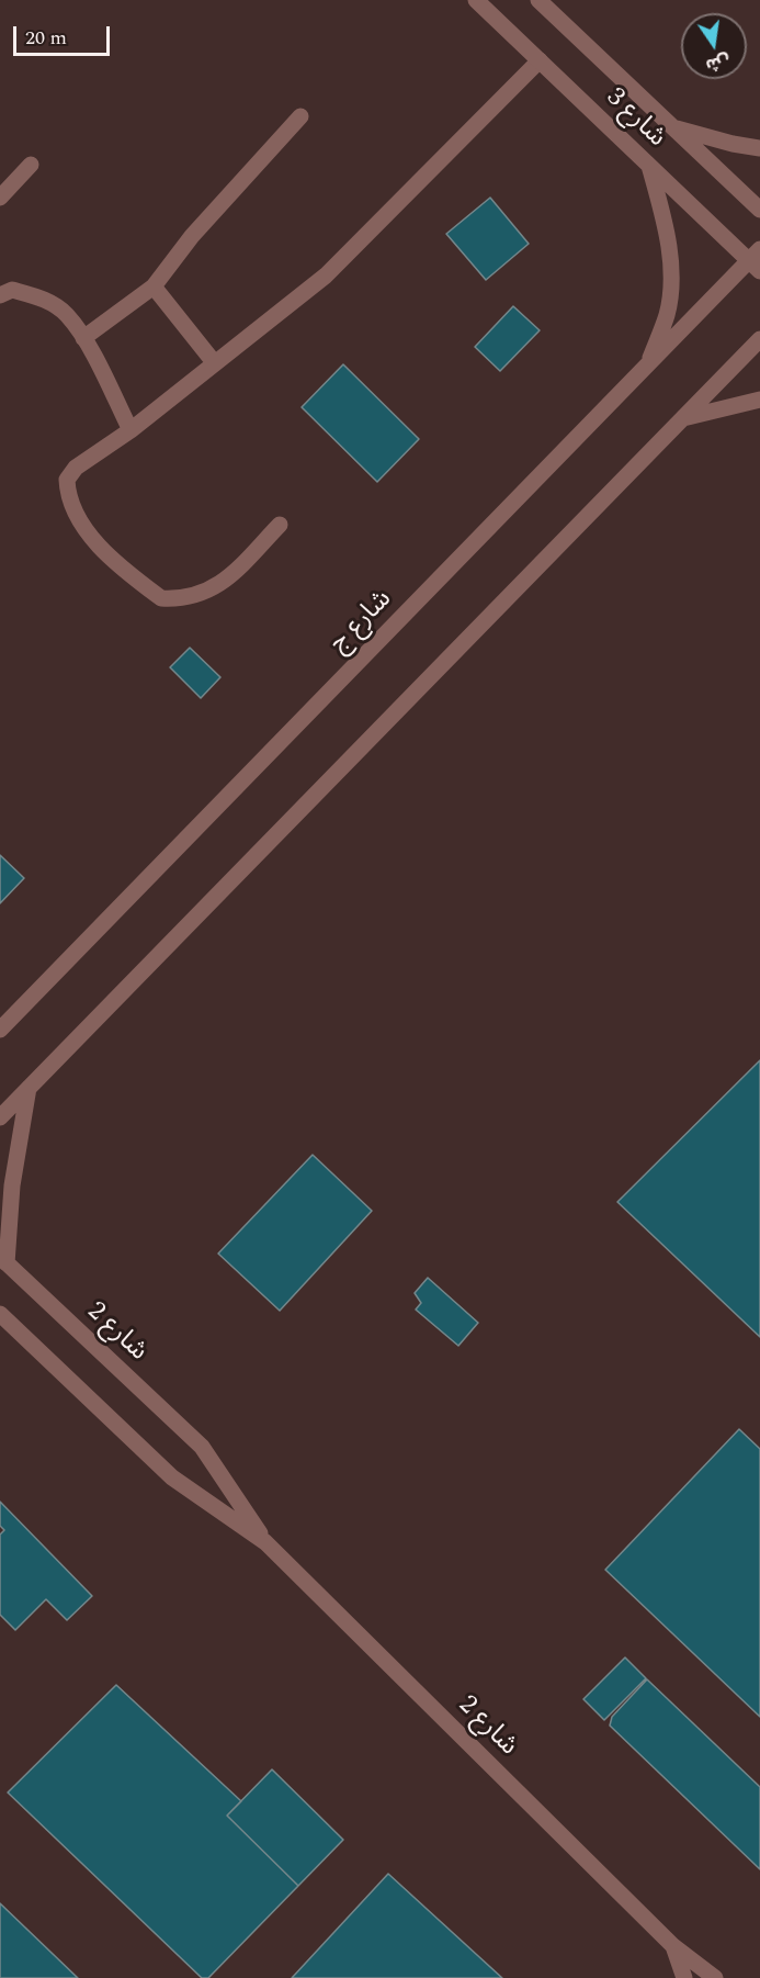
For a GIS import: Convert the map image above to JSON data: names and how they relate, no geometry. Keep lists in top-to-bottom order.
{
  "streets": {
    "street": ["شارع 3", "شارع ج", "شارع 2"]
  },
  "crossings": [
    ["شارع 3", "شارع ج"]
  ],
  "scale_bar": "20 m",
  "north": "bottom"
}
